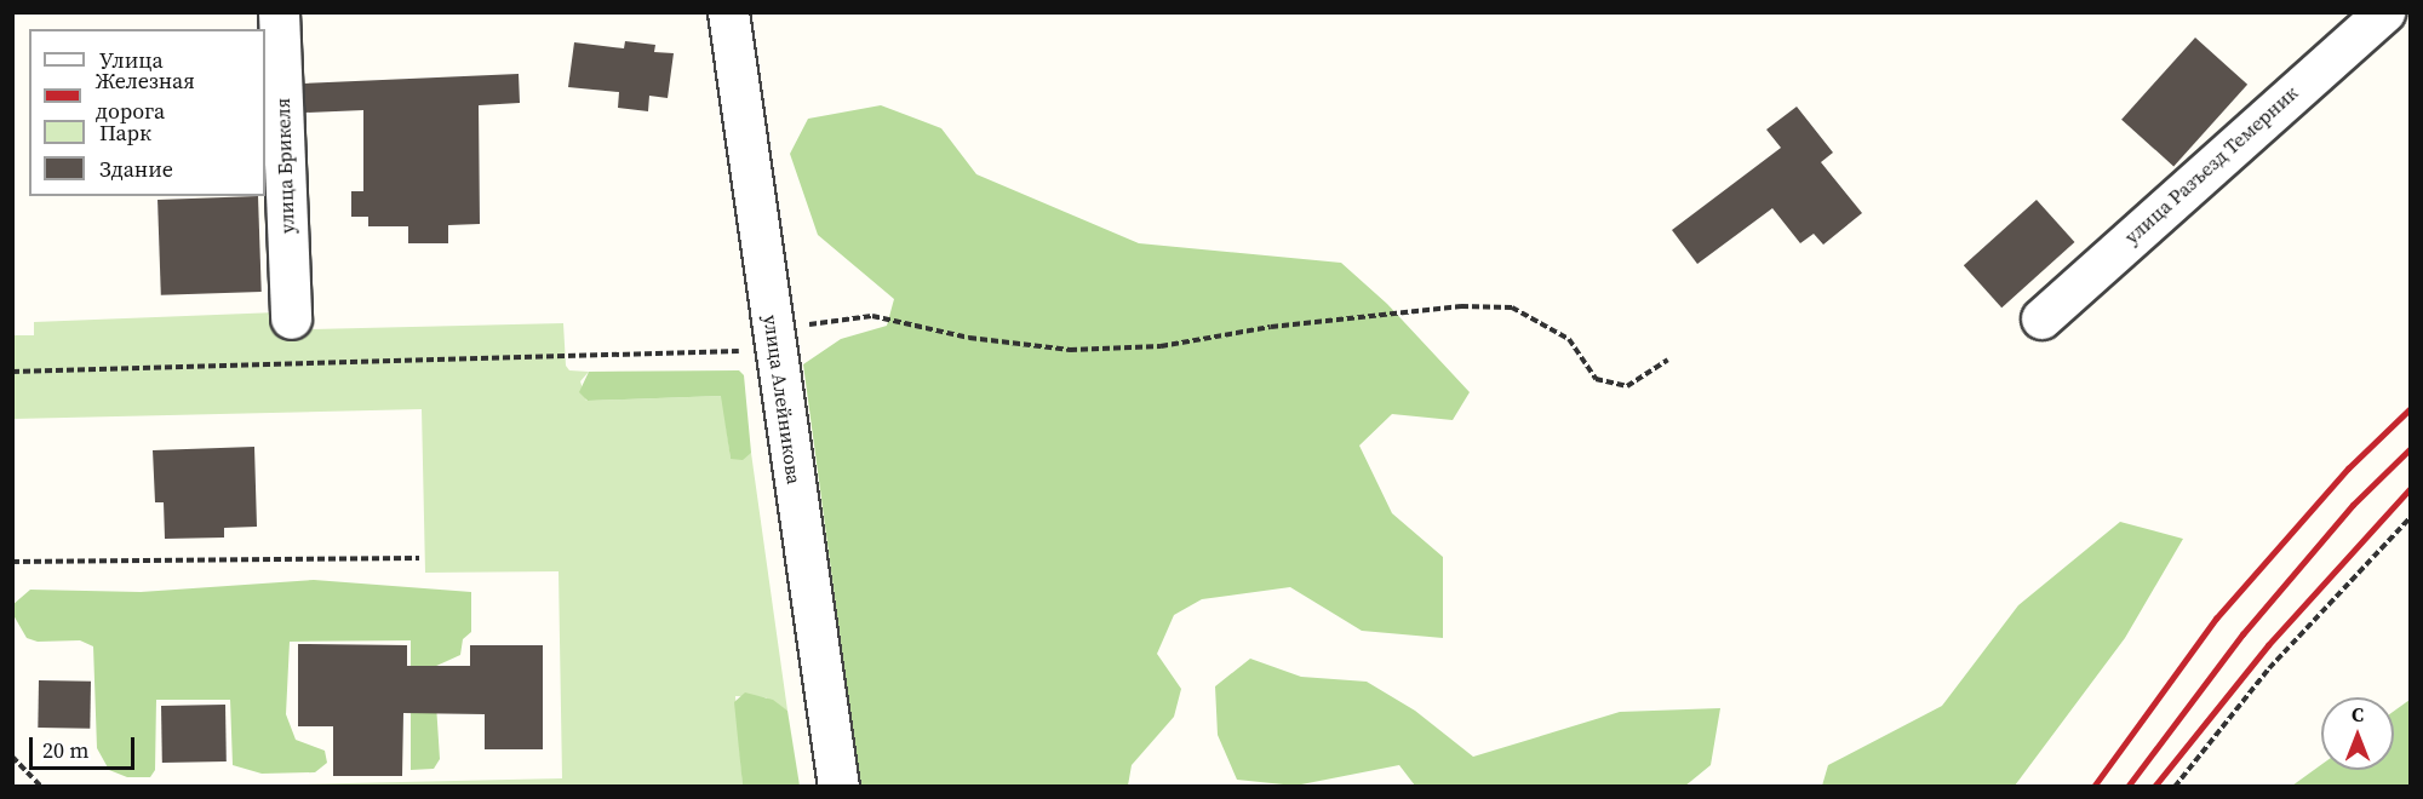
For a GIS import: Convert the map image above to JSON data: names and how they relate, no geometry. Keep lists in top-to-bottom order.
{
  "streets": {
    "street": ["улица Разъезд Темерник", "улица Брикеля", "улица Алейникова"]
  },
  "legend": [
    "Улица",
    "Железная дорога",
    "Парк",
    "Здание"
  ],
  "scale_bar": "20 m",
  "north": "top"
}
